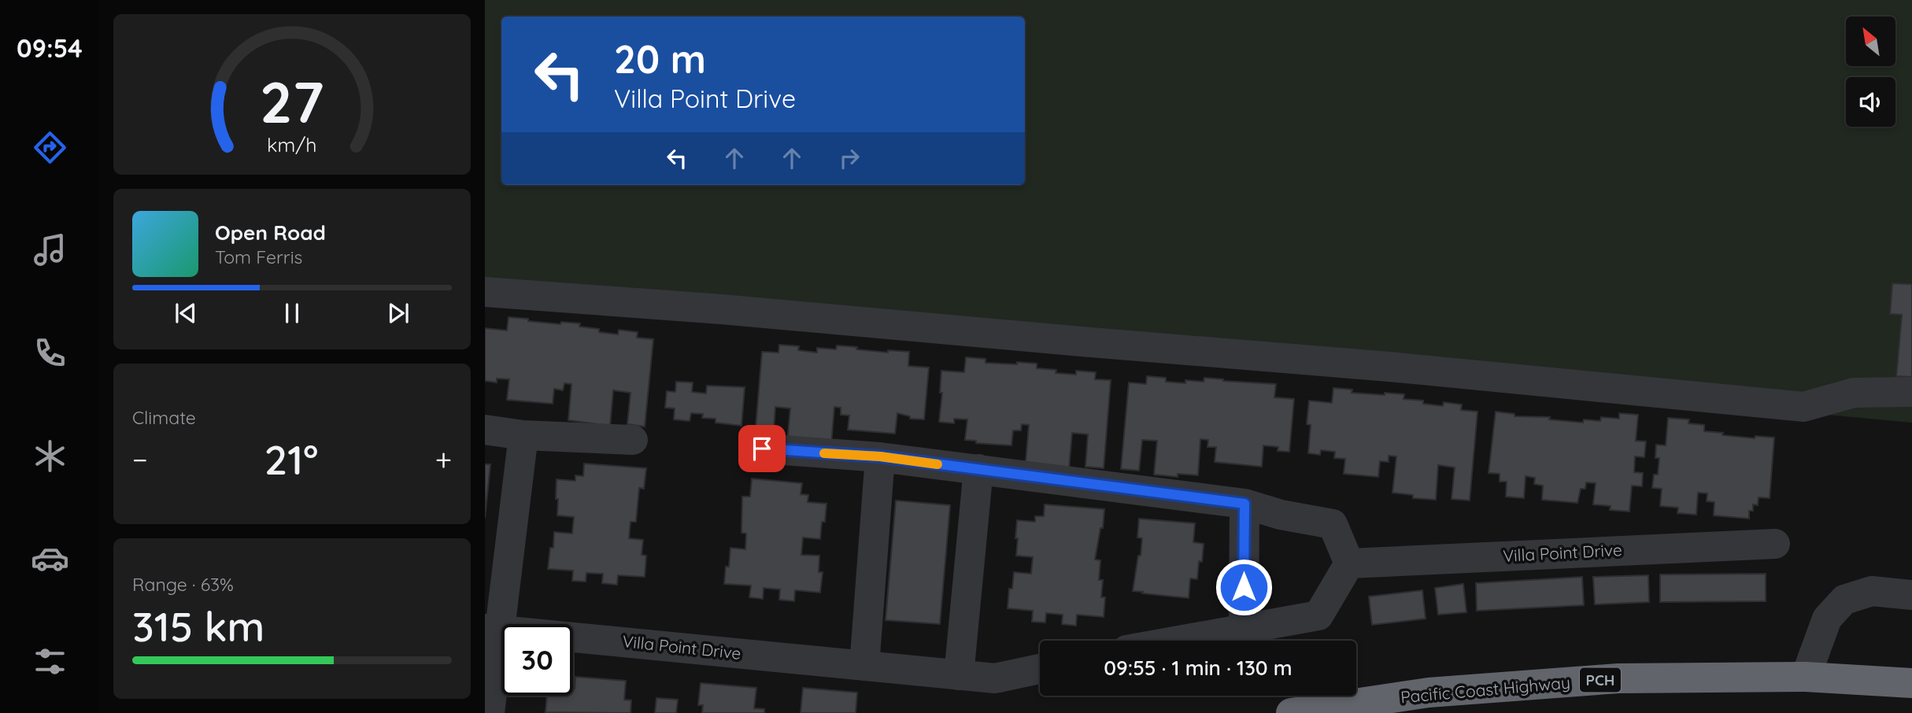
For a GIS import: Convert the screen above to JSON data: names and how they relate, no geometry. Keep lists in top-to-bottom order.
{
  "streets": {
    "highway": ["PCH", "Pacific Coast Highway"],
    "street": ["Villa Point Drive"]
  },
  "north": "top left",
  "page": {
    "tabs": "09:54",
    "turn": ["20 m", "Villa Point Drive"],
    "song": ["Open Road", "Tom Ferris"],
    "tile": [
      "Climate",
      ["Range · 63%", "315 km"]
    ],
    "heat": ["−", "21°", "+"],
    "limit": "30",
    "trip": "09:55 · 1 min · 130 m",
    "gauge": ["27", "km/h"]
  }
}
